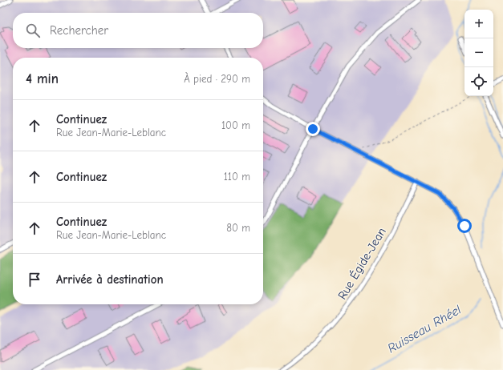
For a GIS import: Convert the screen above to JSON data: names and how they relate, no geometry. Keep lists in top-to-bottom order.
{
  "streets": {
    "street": ["Rue Égide-Jean"]
  },
  "water": ["Ruisseau Rhéel"],
  "page": {
    "map_buttons": ["+", "−"],
    "search": "Rechercher",
    "heading": ["4 min", "À pied · 290 m"],
    "list": [
      ["Continuez", "Rue Jean-Marie-Leblanc", "100 m"],
      ["Continuez", "110 m"],
      ["Continuez", "Rue Jean-Marie-Leblanc", "80 m"],
      "Arrivée à destination"
    ]
  }
}
